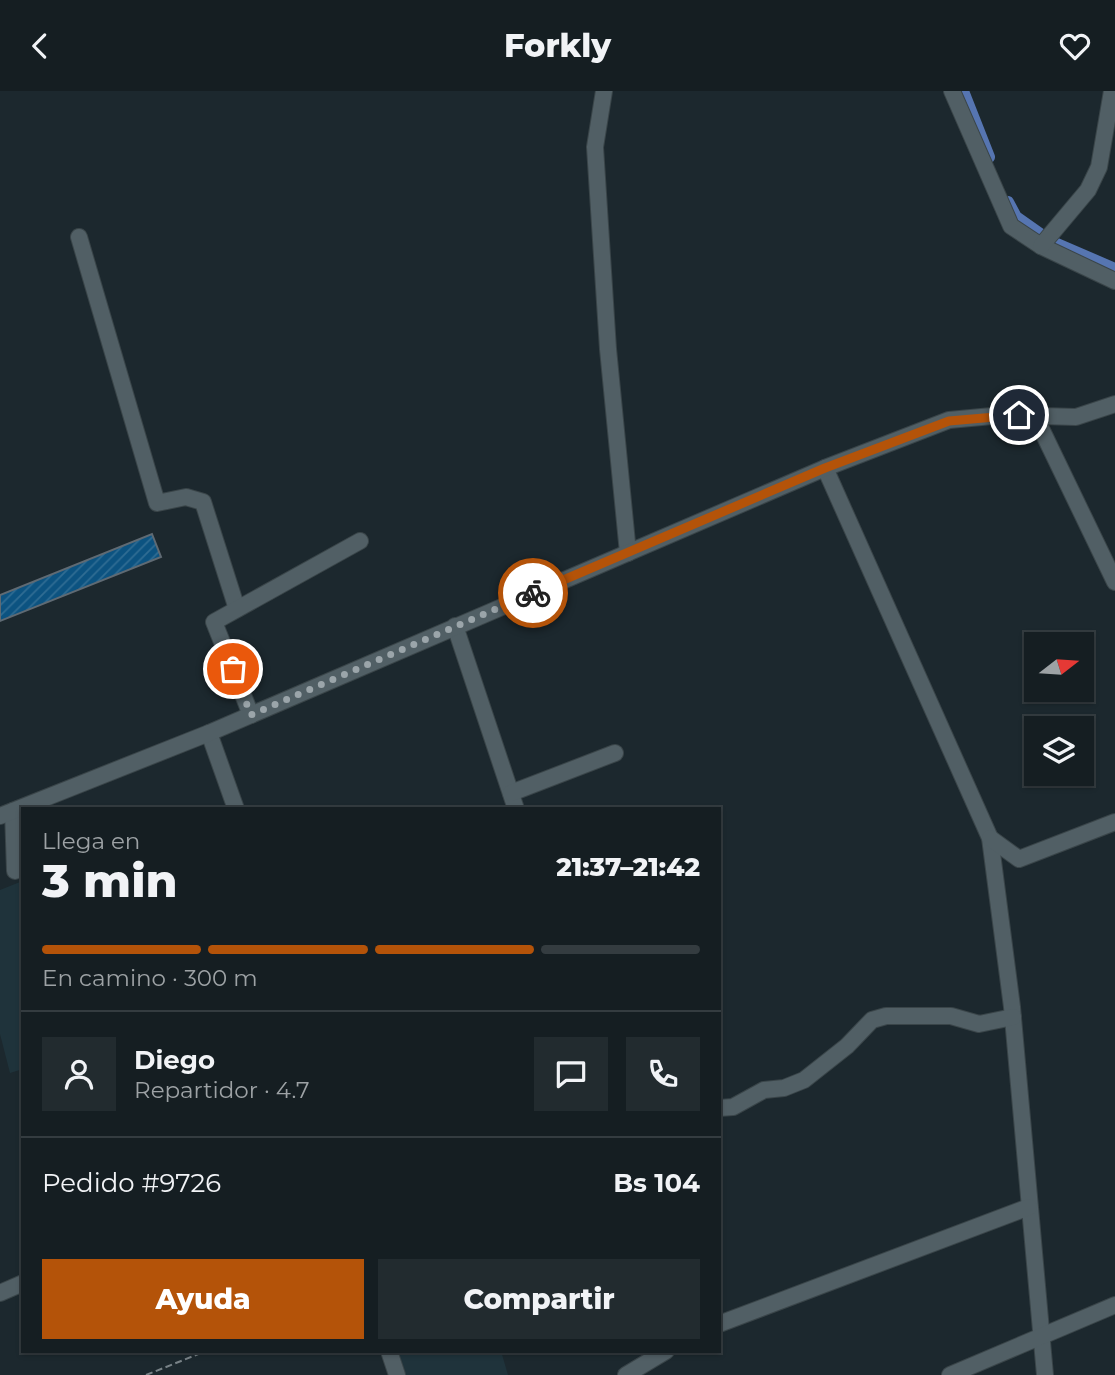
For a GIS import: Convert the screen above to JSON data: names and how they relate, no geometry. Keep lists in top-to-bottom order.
{
  "north": "right",
  "page": {
    "header": "Forkly",
    "heading": ["3 min", "Llega en", "21:37–21:42"],
    "panel": [
      "Diego",
      "Repartidor · 4.7",
      "Pedido #9726",
      "Bs 104"
    ],
    "bar": "En camino · 300 m",
    "buttons": ["Ayuda", "Compartir"]
  }
}
